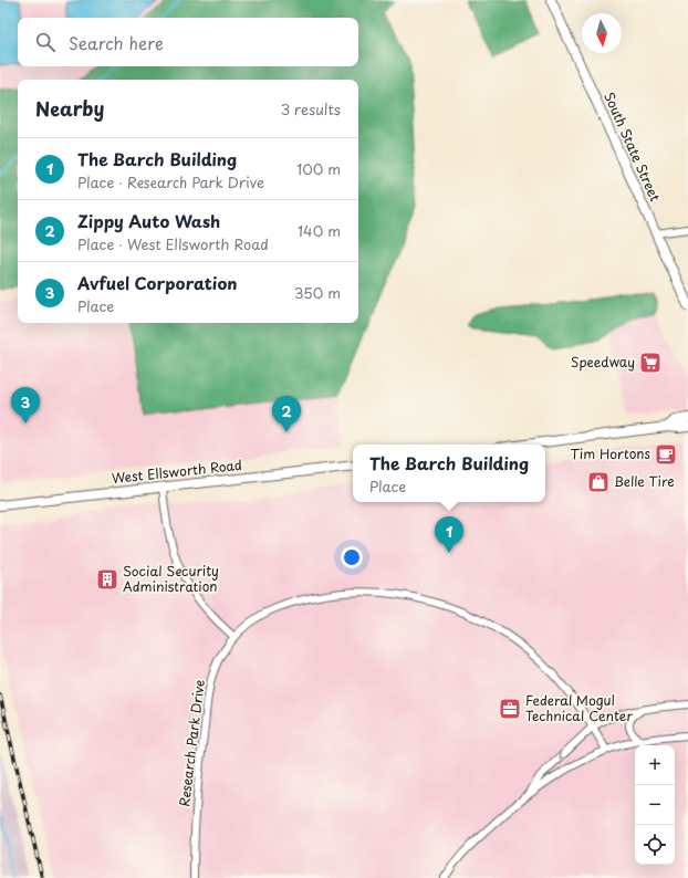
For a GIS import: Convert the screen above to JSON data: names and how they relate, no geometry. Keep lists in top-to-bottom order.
{
  "streets": {
    "main road": ["South State Street", "West Ellsworth Road"],
    "street": ["Research Park Drive"]
  },
  "places": {
    "supermarket": ["Speedway"],
    "cafe": ["Tim Hortons"],
    "shop": ["Belle Tire"],
    "building": ["Social Security Administration"],
    "office": ["Federal Mogul Technical Center"]
  },
  "north": "bottom",
  "page": {
    "search": "Search here",
    "heading": ["Nearby", "3 results"],
    "list": [
      {
        "mark": "1",
        "name": "The Barch Building",
        "note": "Place · Research Park Drive",
        "value": "100 m"
      },
      {
        "mark": "2",
        "name": "Zippy Auto Wash",
        "note": "Place · West Ellsworth Road",
        "value": "140 m"
      },
      {
        "mark": "3",
        "name": "Avfuel Corporation",
        "note": "Place",
        "value": "350 m"
      }
    ],
    "pins": ["3", "2", "1"],
    "popup": ["The Barch Building", "Place"],
    "map_buttons": ["+", "−"]
  }
}
